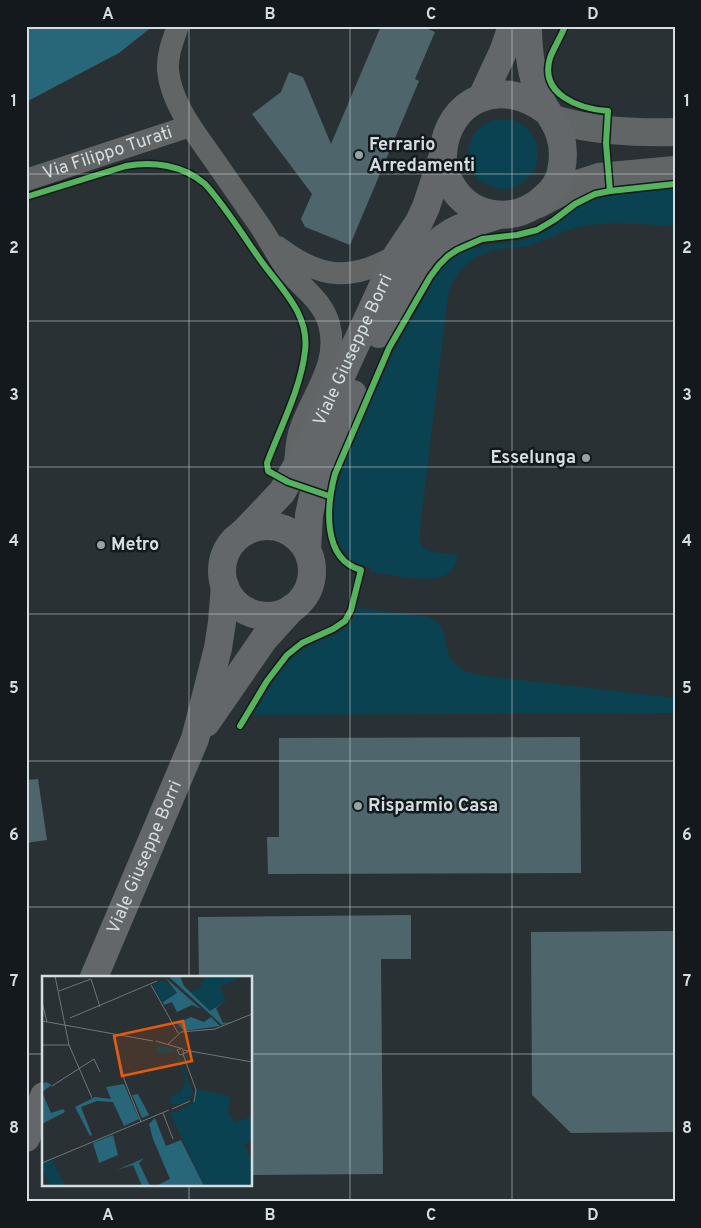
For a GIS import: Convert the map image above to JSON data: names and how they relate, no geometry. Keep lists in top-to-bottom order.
{
  "streets": {
    "main road": ["Viale Giuseppe Borri"],
    "street": ["Via Filippo Turati"]
  },
  "places": [
    "Ferrario Arredamenti",
    "Esselunga",
    "Metro",
    "Risparmio Casa"
  ],
  "grid": {
    "columns": [
      "A",
      "B",
      "C",
      "D"
    ],
    "rows": [
      "1",
      "2",
      "3",
      "4",
      "5",
      "6",
      "7",
      "8"
    ]
  }
}
